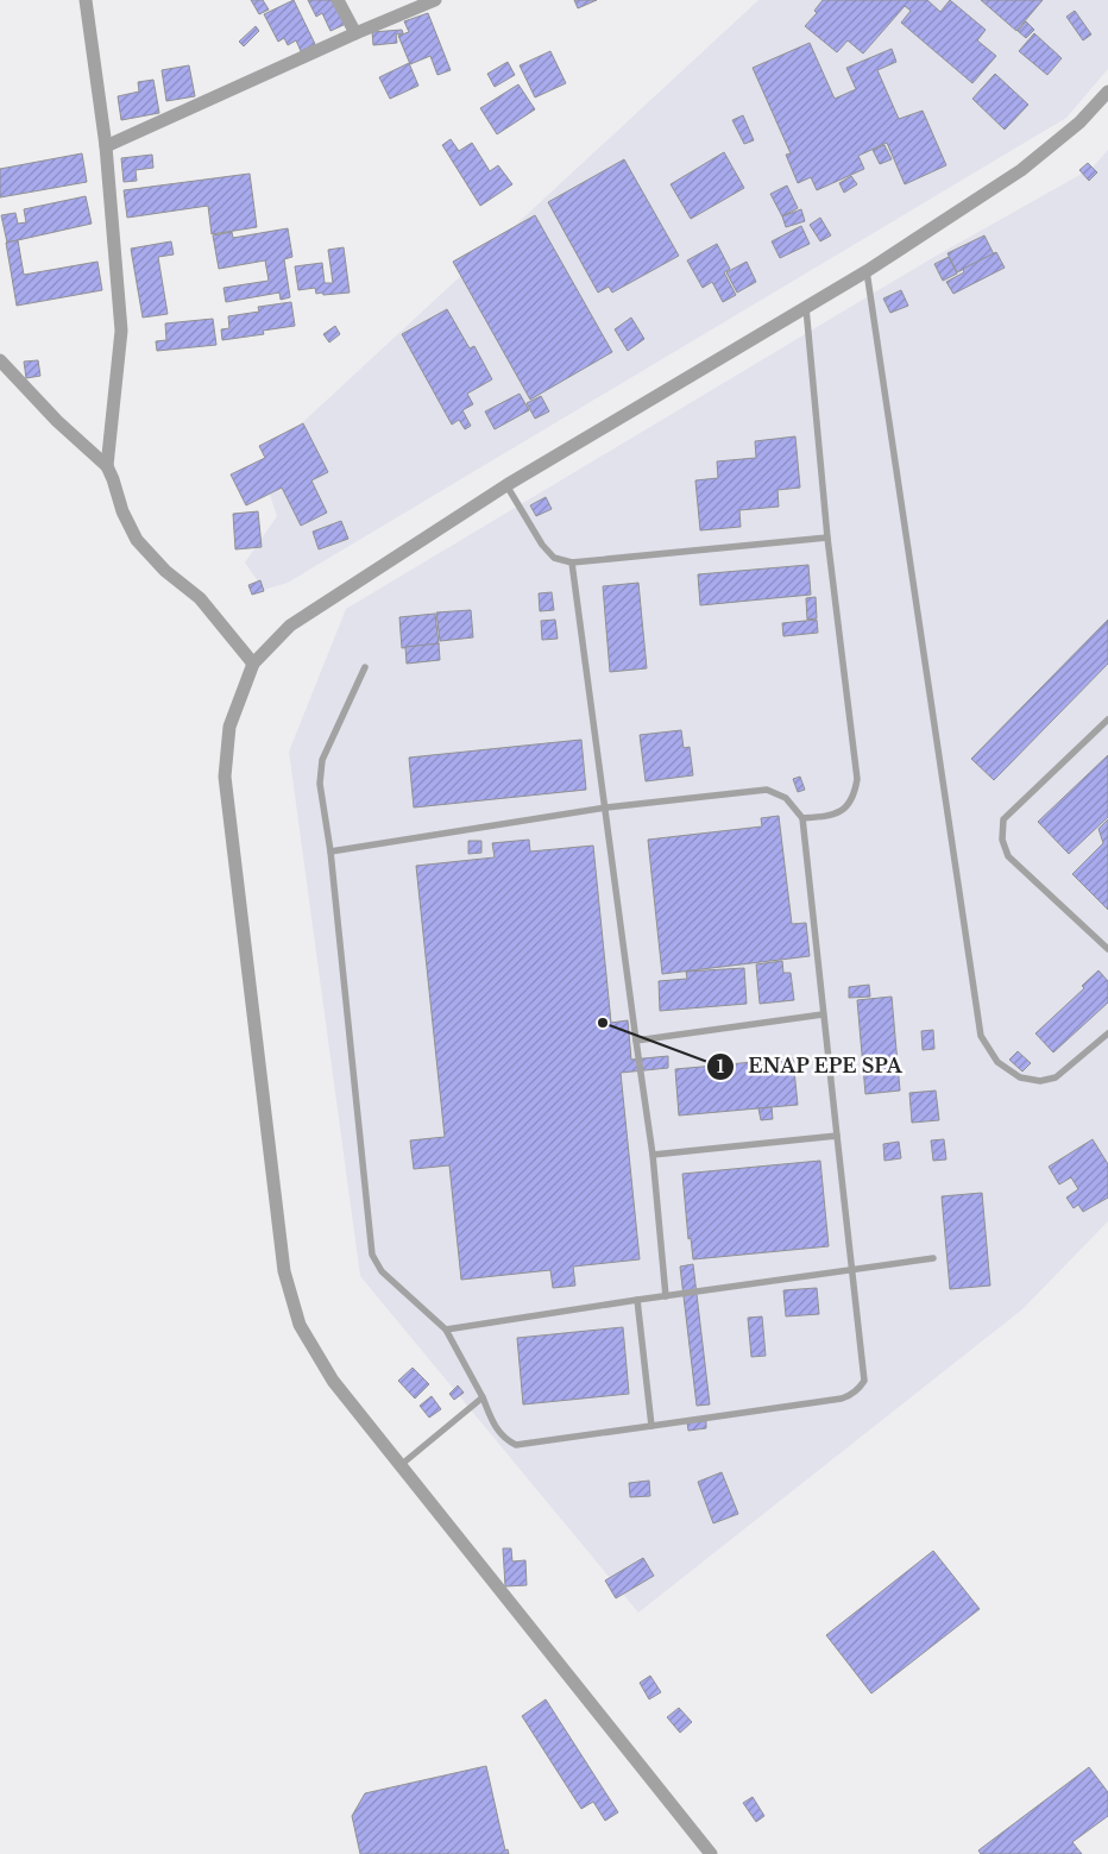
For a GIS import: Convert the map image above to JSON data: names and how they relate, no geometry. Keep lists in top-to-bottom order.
{
  "places": ["ENAP EPE SPA"]
}
